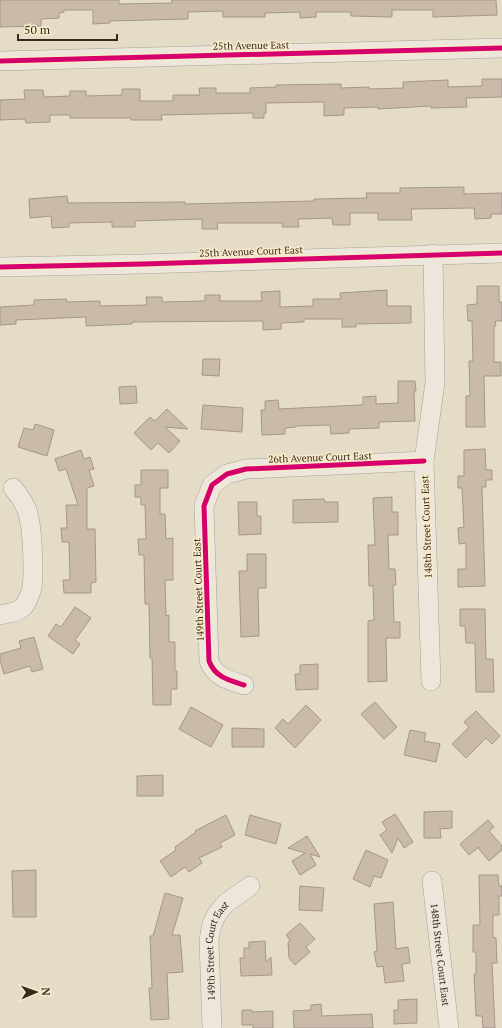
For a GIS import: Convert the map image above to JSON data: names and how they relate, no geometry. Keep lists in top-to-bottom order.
{
  "streets": {
    "street": [
      "25th Avenue East",
      "25th Avenue Court East",
      "26th Avenue Court East",
      "148th Street Court East",
      "149th Street Court East"
    ]
  },
  "crossings": [
    ["25th Avenue Court East", "148th Street Court East"],
    ["26th Avenue Court East", "148th Street Court East"],
    ["26th Avenue Court East", "149th Street Court East"]
  ],
  "scale_bar": "50 m",
  "north": "right"
}
